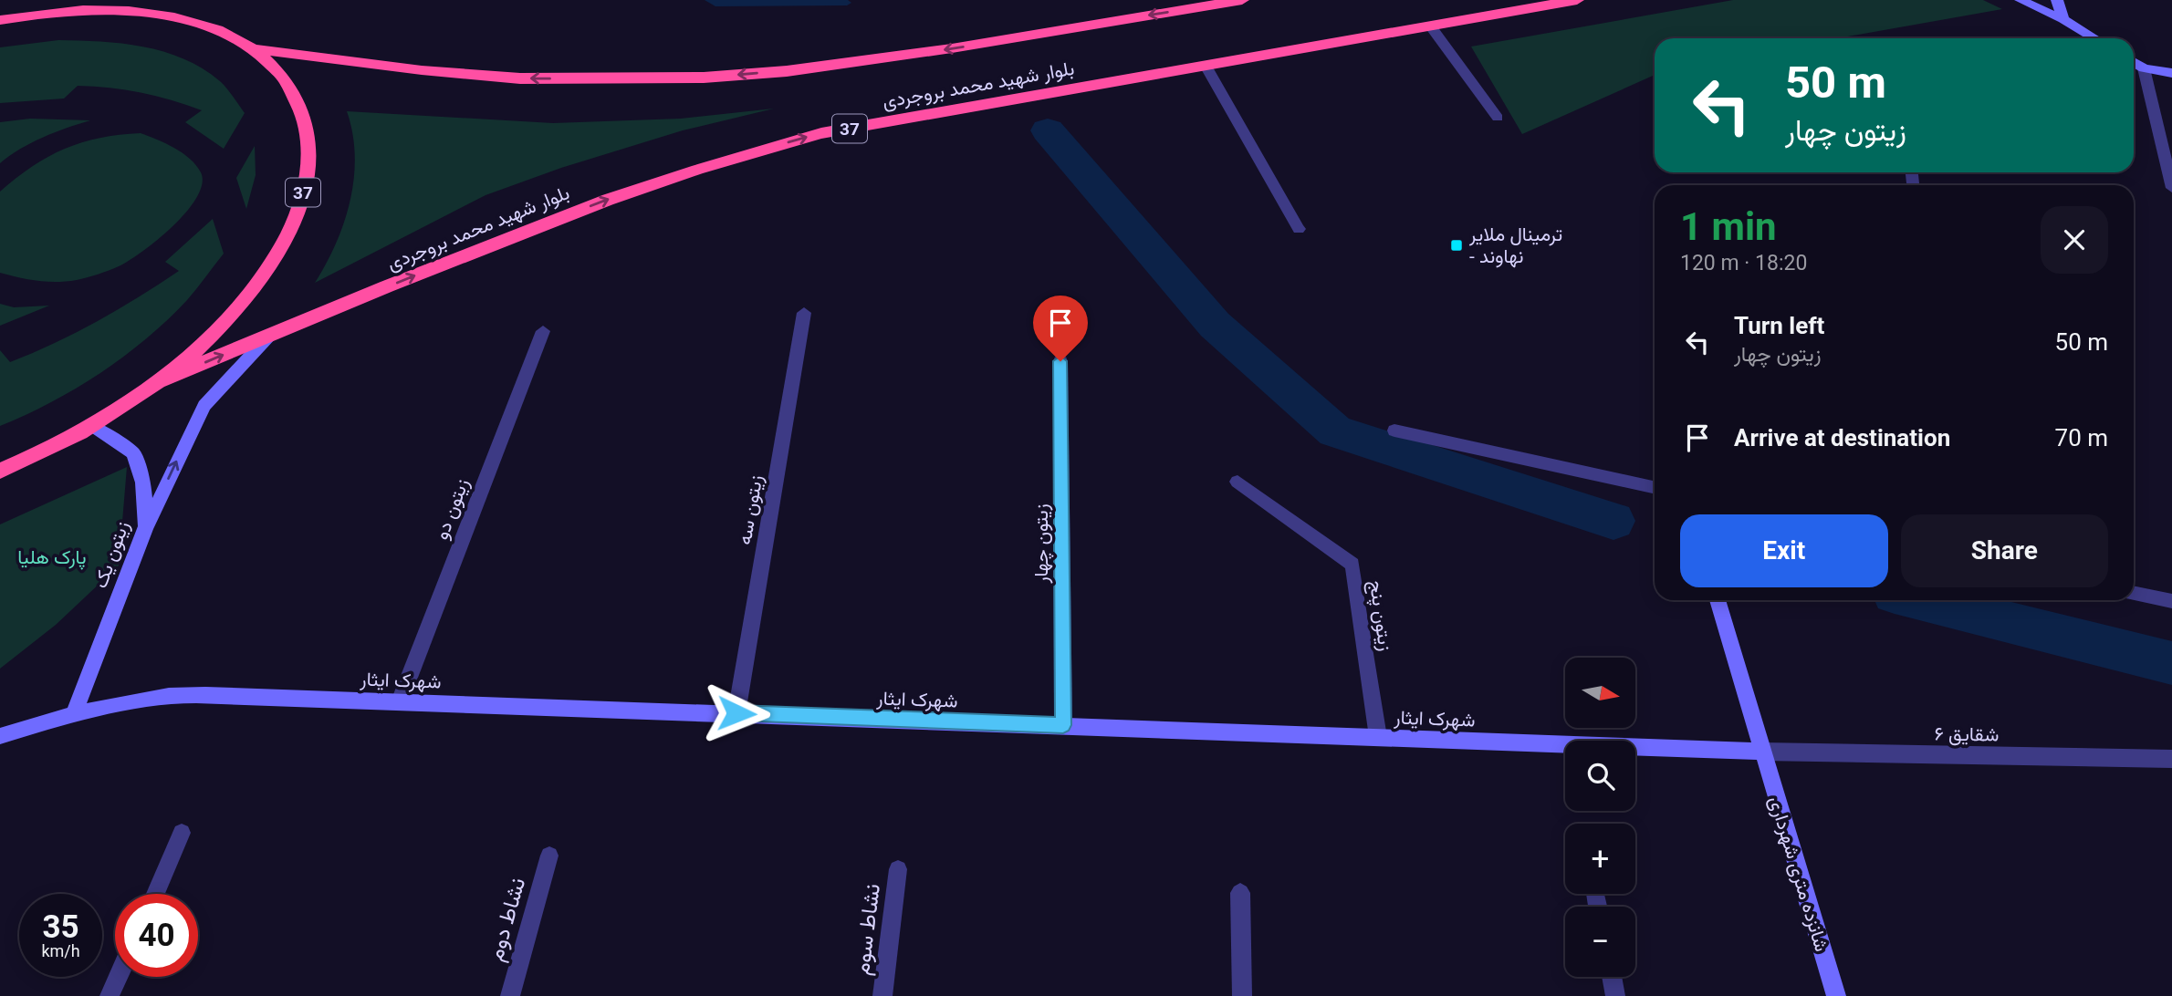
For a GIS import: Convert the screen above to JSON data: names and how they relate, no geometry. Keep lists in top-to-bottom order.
{
  "streets": {
    "highway": ["بلوار شهید محمد بروجردی", "37"],
    "street": [
      "زیتون دو",
      "زیتون سه",
      "زیتون چهار",
      "زیتون یک",
      "زیتون پنج",
      "شهرک ایثار",
      "شقایق ۶",
      "شانزده متری شهرداری",
      "نشاط دوم",
      "نشاط سوم"
    ]
  },
  "crossings": [
    ["بلوار شهید محمد بروجردی", "37"],
    ["37", "زیتون یک"],
    ["زیتون دو", "شهرک ایثار"],
    ["زیتون سه", "شهرک ایثار"],
    ["زیتون چهار", "شهرک ایثار"],
    ["زیتون یک", "شهرک ایثار"],
    ["زیتون پنج", "شهرک ایثار"],
    ["شهرک ایثار", "شقایق ۶"],
    ["شهرک ایثار", "شانزده متری شهرداری"],
    ["شقایق ۶", "شانزده متری شهرداری"]
  ],
  "parks": ["پارک هلیا"],
  "places": {
    "transit": ["ترمینال ملایر - نهاوند"]
  },
  "north": "right",
  "page": {
    "turn": ["50 m", "زیتون چهار"],
    "heading": ["1 min", "120 m · 18:20"],
    "list": [
      {
        "name": "Turn left",
        "note": "زیتون چهار",
        "value": "50 m"
      },
      {
        "name": "Arrive at destination",
        "value": "70 m"
      }
    ],
    "buttons": ["Exit", "Share"],
    "map_buttons": ["+", "−"],
    "speed": "35 km/h",
    "limit": "40"
  }
}
